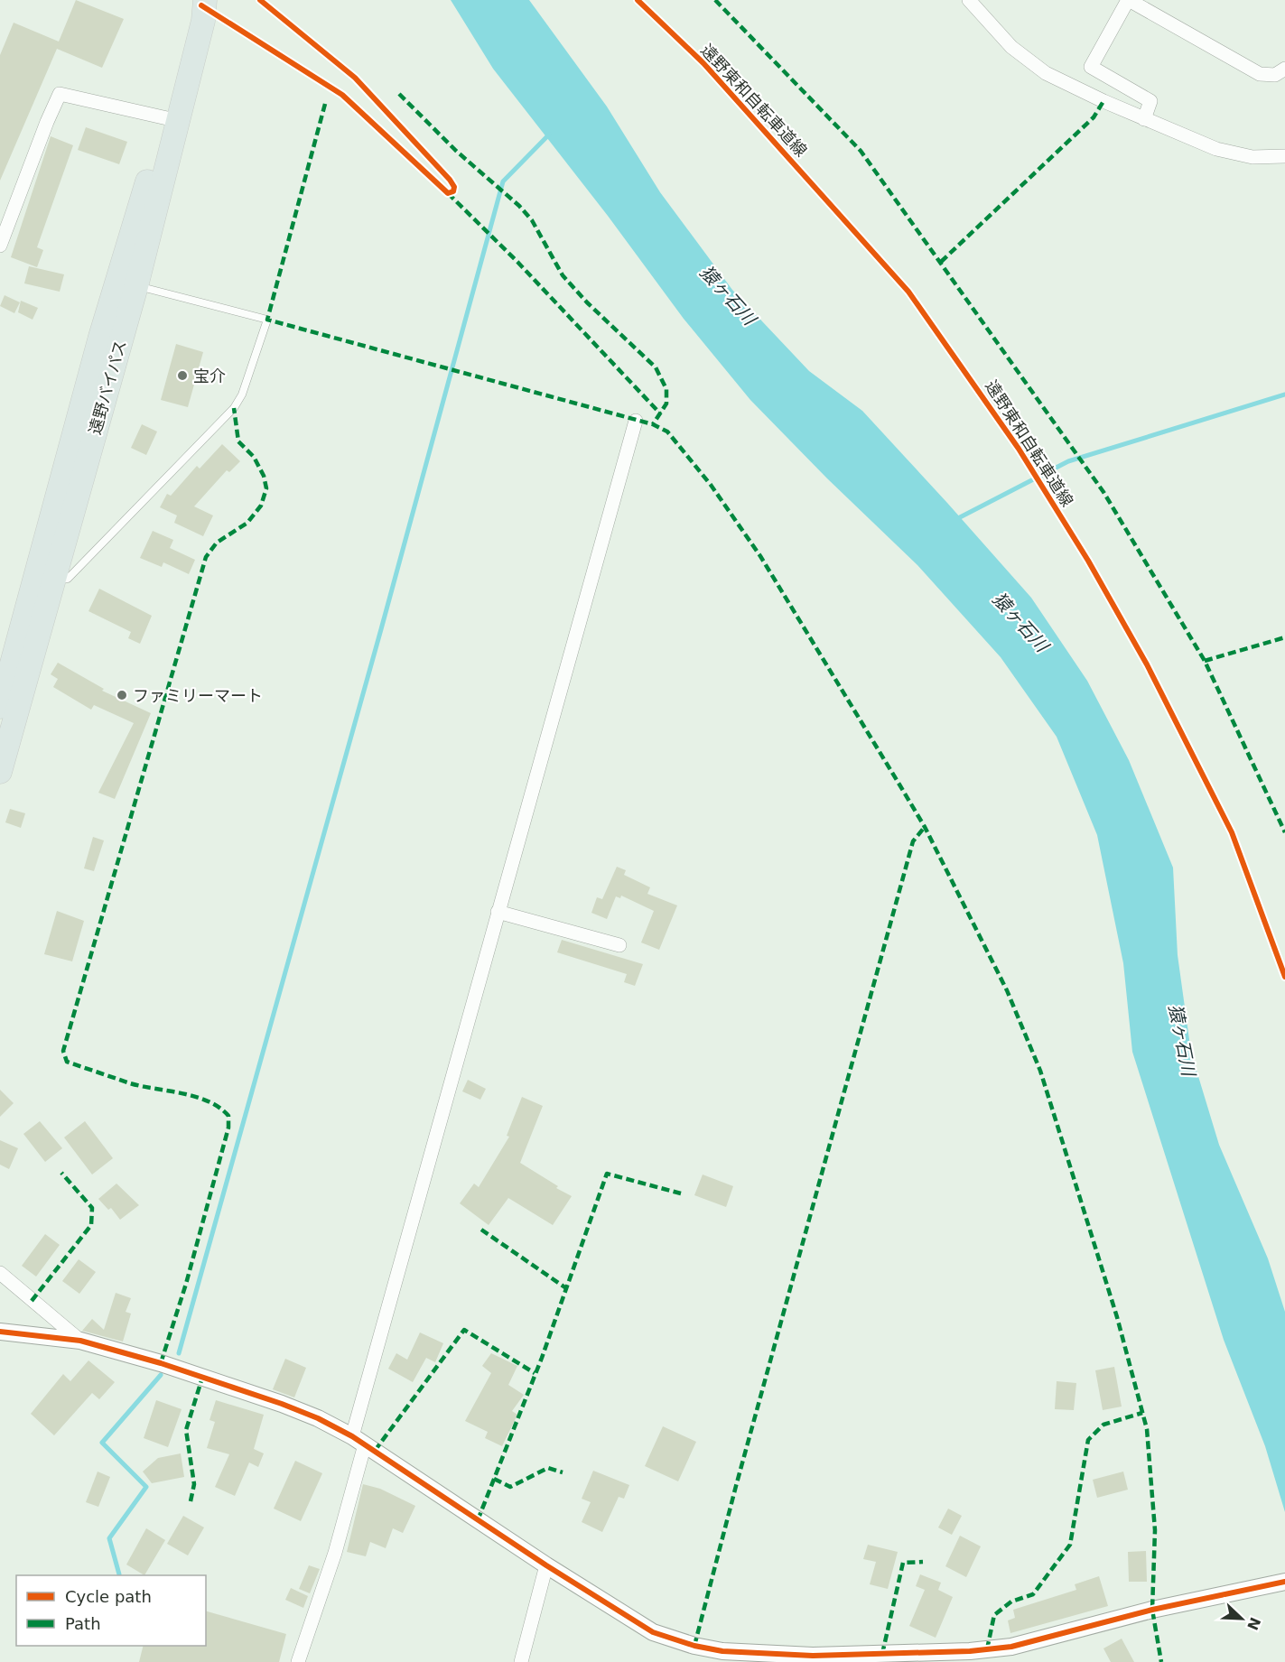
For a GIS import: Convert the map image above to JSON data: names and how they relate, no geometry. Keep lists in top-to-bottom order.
{
  "streets": {
    "highway": ["遠野バイパス"],
    "cycle path": ["遠野東和自転車道線"]
  },
  "water": ["猿ヶ石川"],
  "places": ["宝介", "ファミリーマート"],
  "legend": ["Cycle path", "Path"],
  "north": "bottom right"
}
